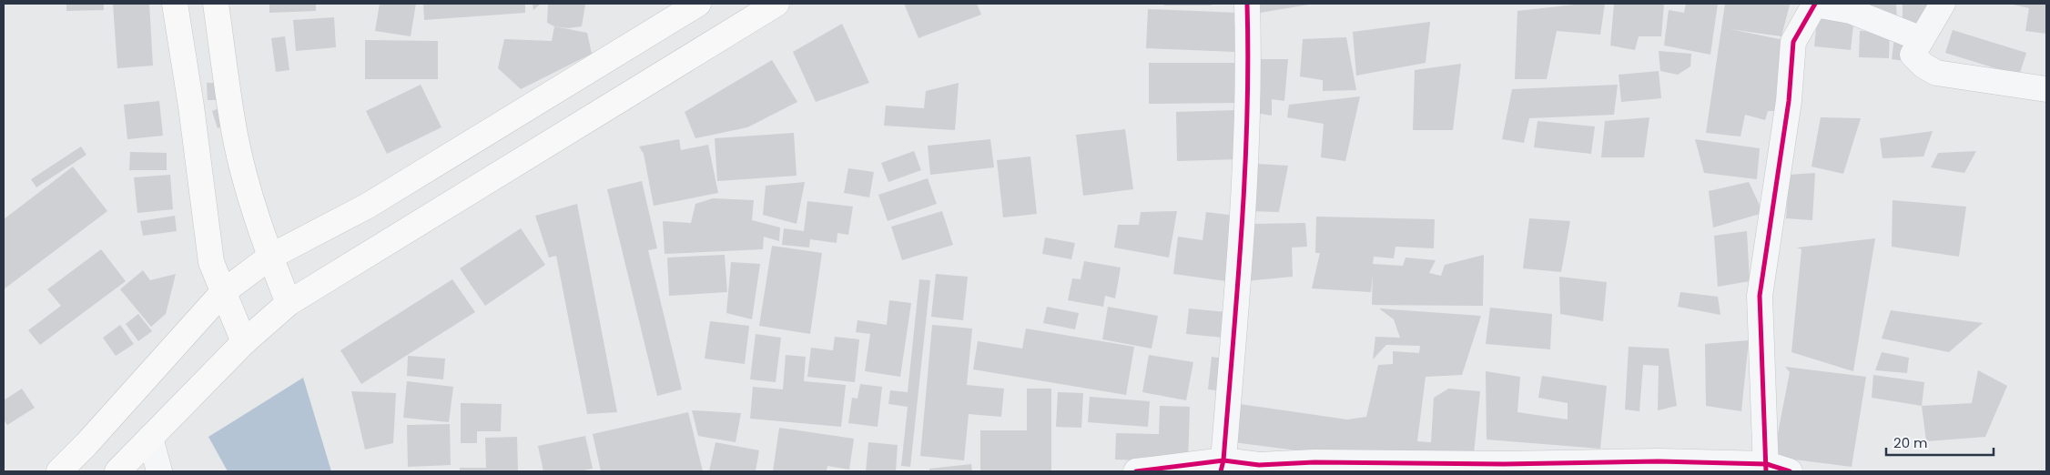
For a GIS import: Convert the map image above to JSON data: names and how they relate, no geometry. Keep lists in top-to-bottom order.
{
  "scale_bar": "20 m"
}
